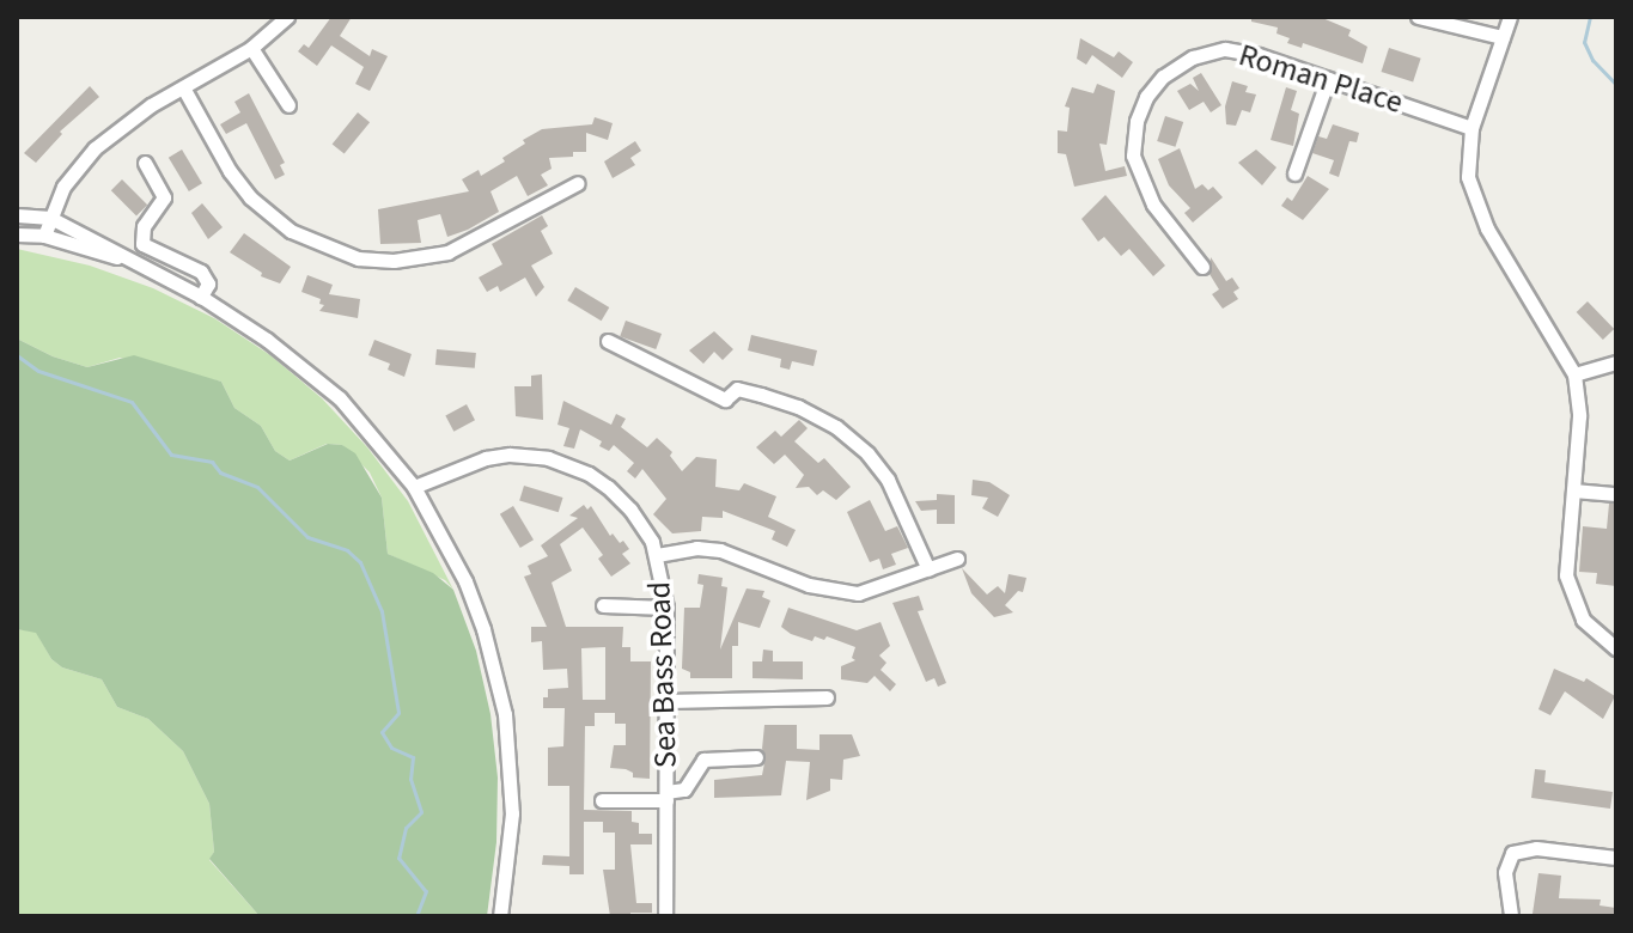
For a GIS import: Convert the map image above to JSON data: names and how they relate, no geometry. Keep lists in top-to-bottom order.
{
  "streets": {
    "street": ["Roman Place", "Sea Bass Road"]
  }
}
